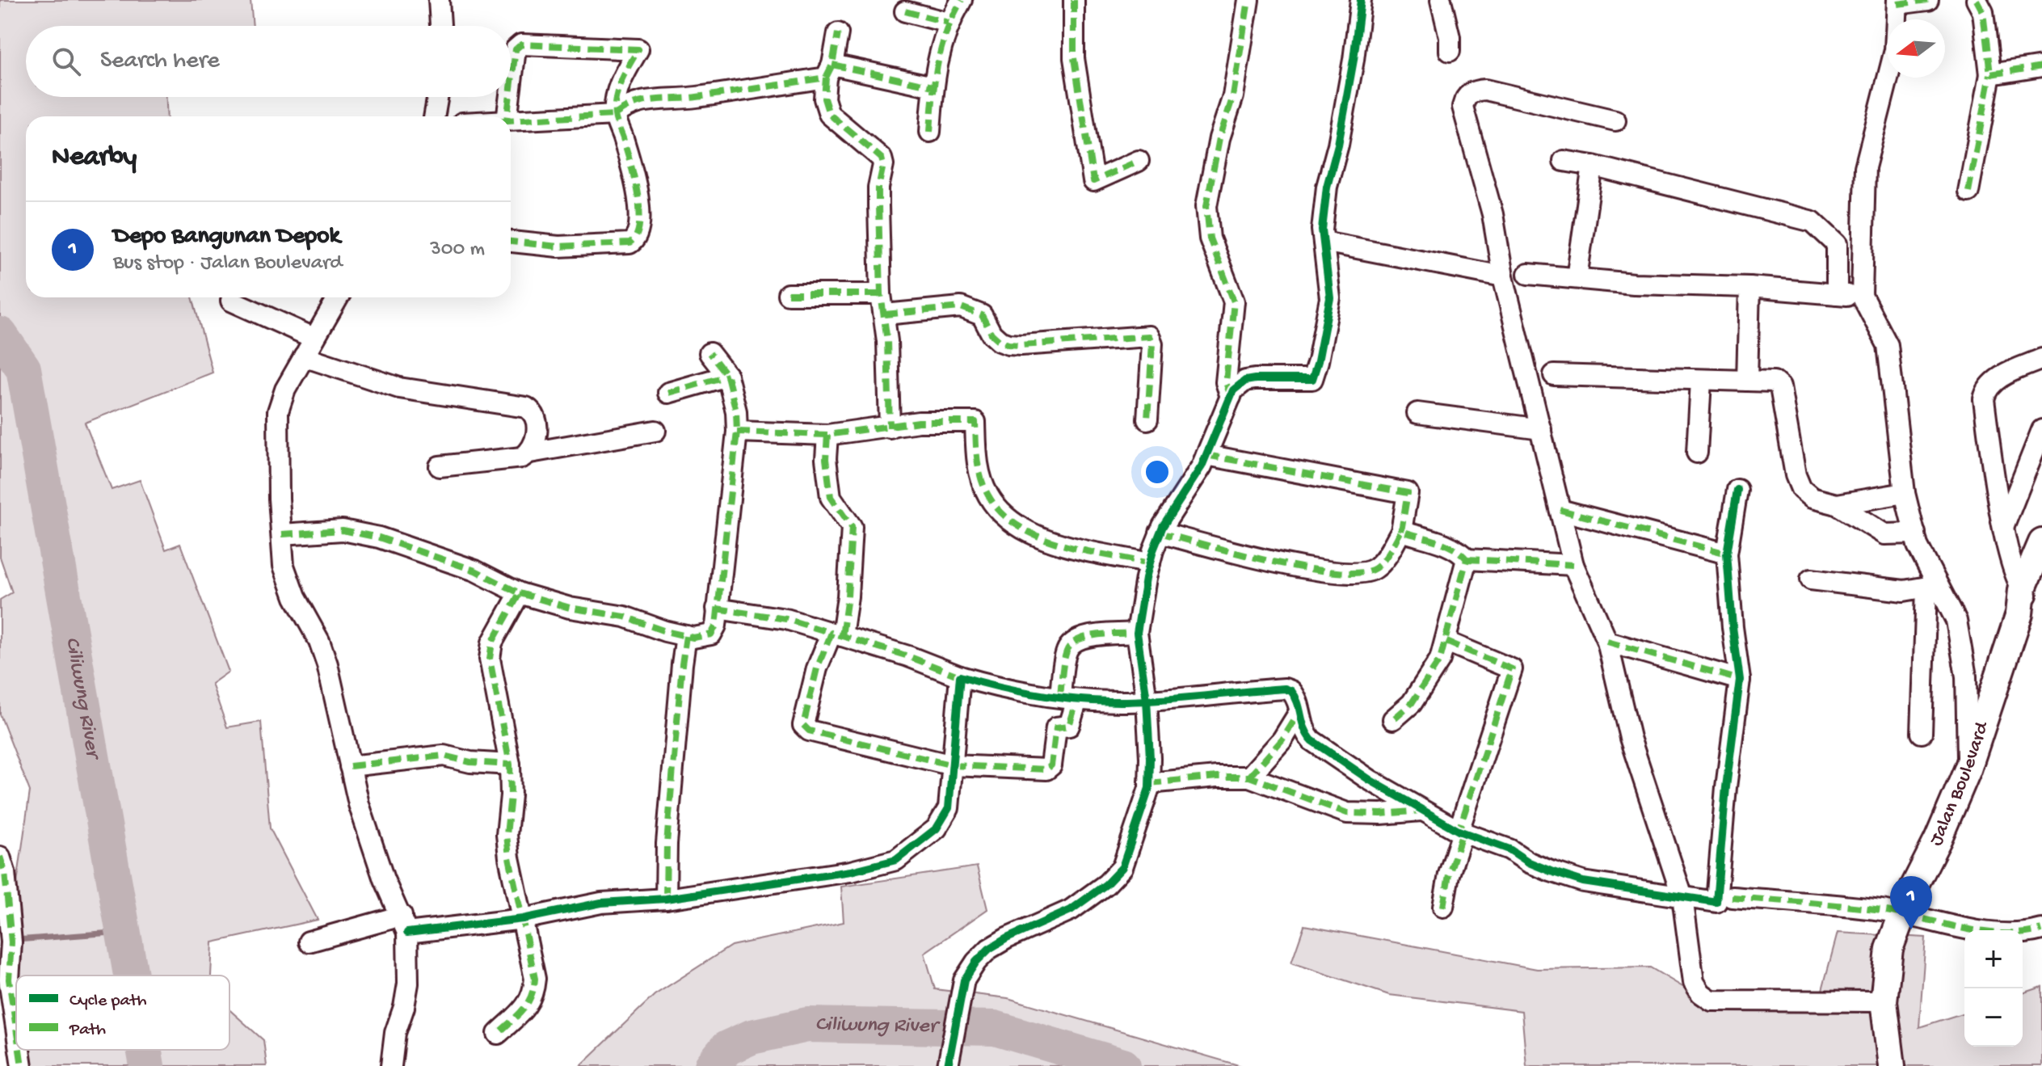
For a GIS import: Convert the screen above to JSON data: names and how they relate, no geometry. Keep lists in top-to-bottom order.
{
  "streets": {
    "main road": ["Jalan Boulevard"]
  },
  "water": ["Ciliwung River"],
  "legend": ["Cycle path", "Path"],
  "north": "left",
  "page": {
    "search": "Search here",
    "heading": "Nearby",
    "list": [
      {
        "mark": "1",
        "name": "Depo Bangunan Depok",
        "note": "Bus stop · Jalan Boulevard",
        "value": "300 m"
      }
    ],
    "pins": "1",
    "map_buttons": ["+", "−"]
  }
}
